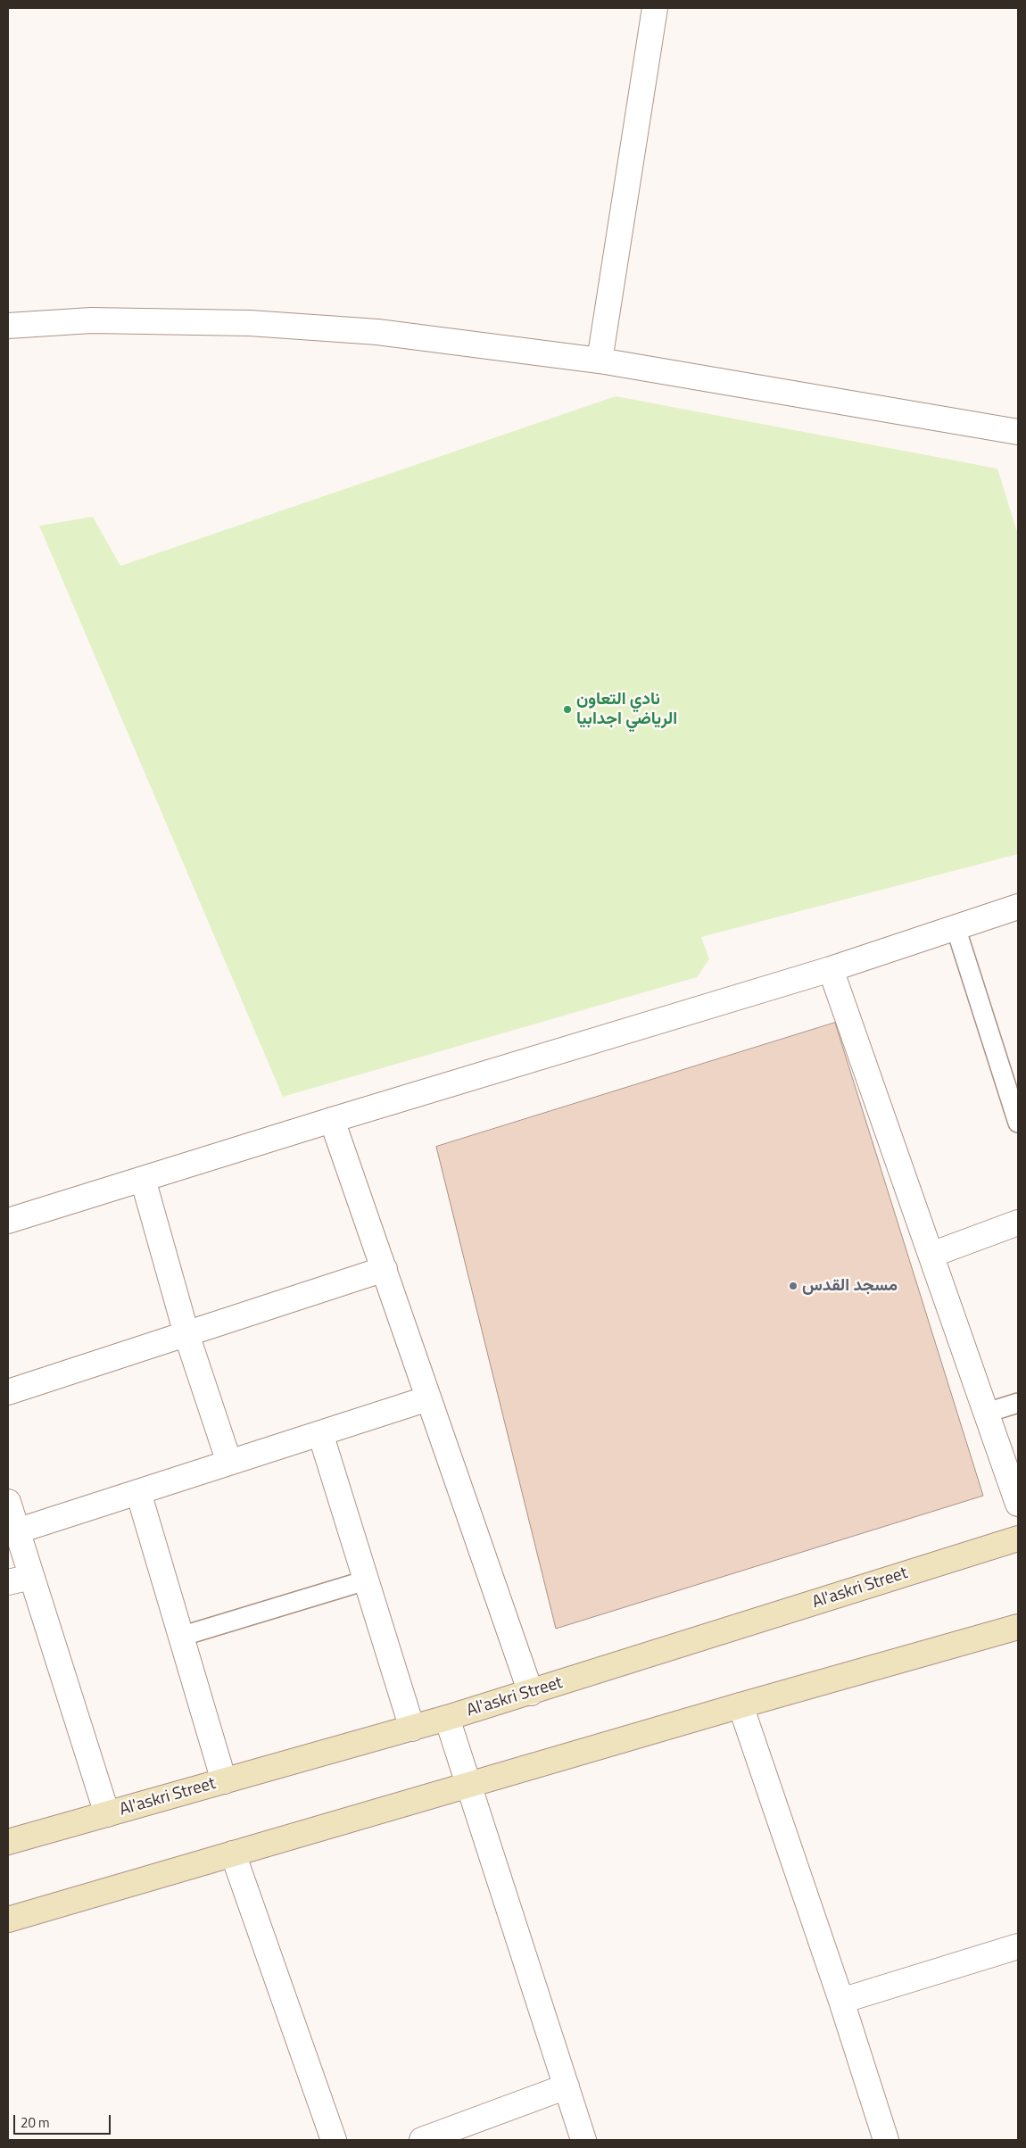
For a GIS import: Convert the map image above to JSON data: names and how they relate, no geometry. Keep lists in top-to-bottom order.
{
  "streets": {
    "street": ["Al'askri Street"]
  },
  "places": ["نادي التعاون الرياضي اجدابيا", "مسجد القدس"],
  "scale_bar": "20 m"
}
